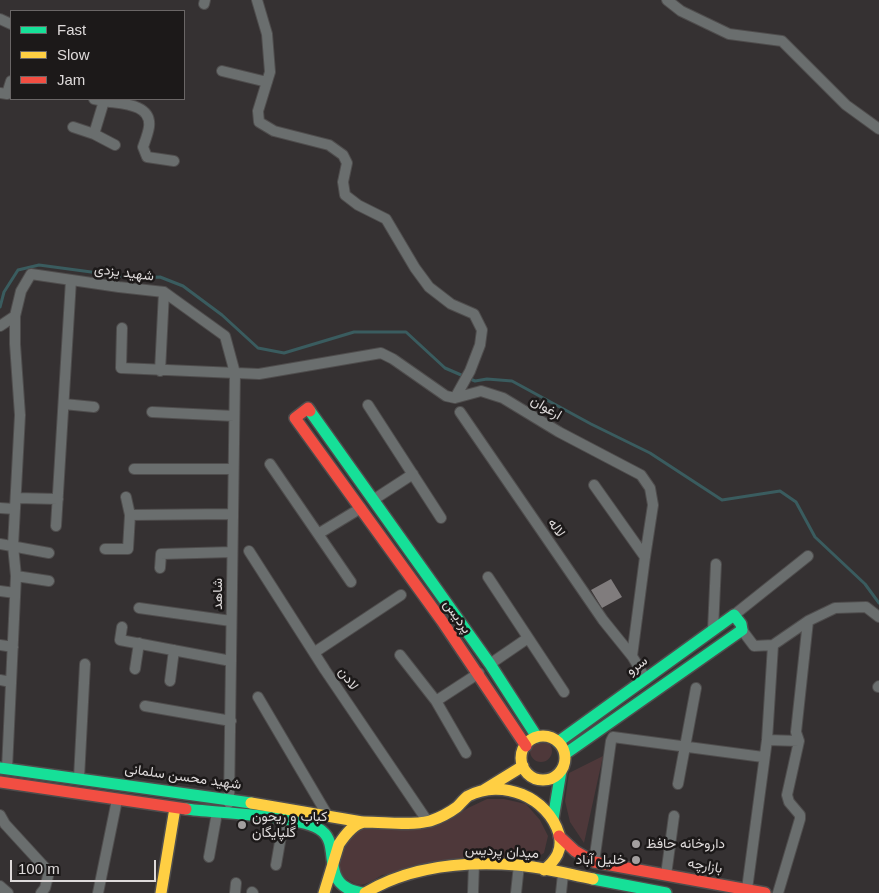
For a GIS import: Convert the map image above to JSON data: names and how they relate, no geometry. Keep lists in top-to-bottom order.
{
  "streets": {
    "street": [
      "شهید یزدی",
      "ارغوان",
      "لاله",
      "شاهد",
      "پردیس",
      "سرو",
      "لادن",
      "شهید محسن سلمانی",
      "میدان پردیس",
      "بازارچه"
    ]
  },
  "crossings": [
    ["شهید یزدی", "شاهد"],
    ["ارغوان", "لاله"],
    ["شاهد", "شهید محسن سلمانی"],
    ["پردیس", "سرو"],
    ["میدان پردیس", "بازارچه"]
  ],
  "places": ["کباب و ریحون گلپایگان", "داروخانه حافظ", "خلیل آباد"],
  "legend": ["Fast", "Slow", "Jam"],
  "scale_bar": "100 m"
}
